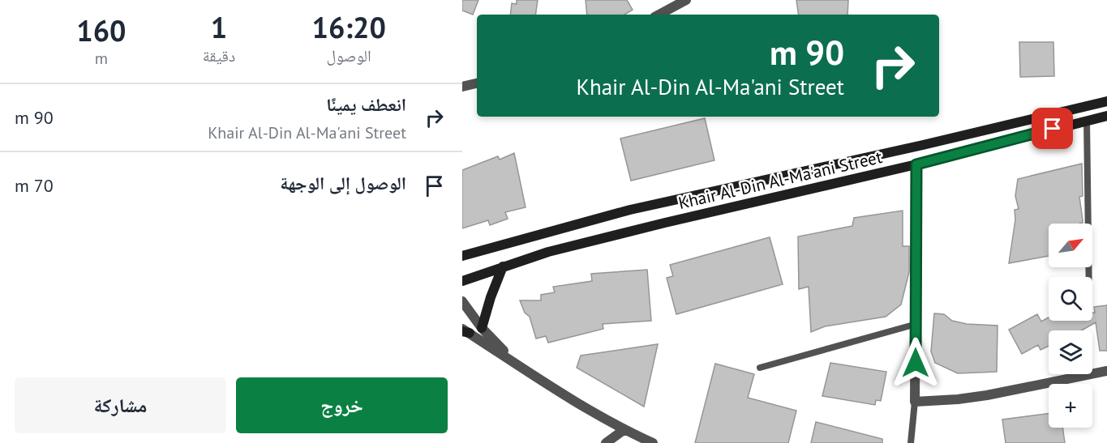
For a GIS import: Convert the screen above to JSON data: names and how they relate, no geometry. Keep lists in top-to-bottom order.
{
  "streets": {
    "street": ["Khair Al-Din Al-Ma'ani Street"]
  },
  "north": "top right",
  "page": {
    "eta": [
      "16:20",
      "الوصول",
      "1",
      "دقيقة",
      "160",
      "m"
    ],
    "turn": ["90 m", "Khair Al-Din Al-Ma'ani Street"],
    "list": [
      {
        "name": "انعطف يمينًا",
        "note": "Khair Al-Din Al-Ma'ani Street",
        "value": "90 m"
      },
      {
        "name": "الوصول إلى الوجهة",
        "value": "70 m"
      }
    ],
    "map_buttons": "+",
    "buttons": ["خروج", "مشاركة"]
  }
}
